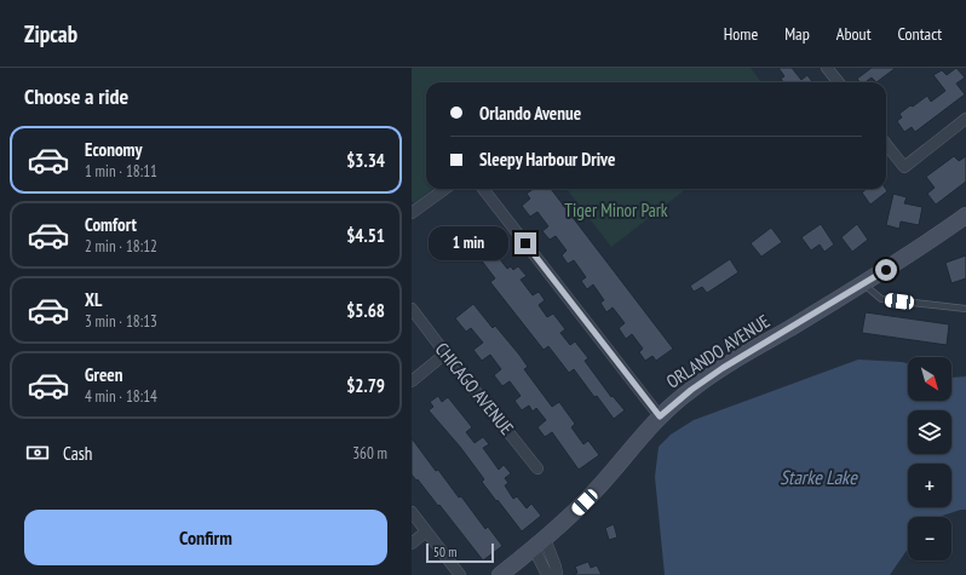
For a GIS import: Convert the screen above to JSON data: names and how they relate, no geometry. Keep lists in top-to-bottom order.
{
  "streets": {
    "street": ["ORLANDO AVENUE", "CHICAGO AVENUE"]
  },
  "water": ["Starke Lake"],
  "parks": ["Tiger Minor Park"],
  "scale_bar": "50 m",
  "north": "bottom right",
  "page": {
    "header": "Zipcab",
    "nav": [
      "Home",
      "Map",
      "About",
      "Contact"
    ],
    "heading": "Choose a ride",
    "banner": ["Orlando Avenue", "Sleepy Harbour Drive"],
    "list": [
      {
        "name": "Economy",
        "note": "1 min · 18:11",
        "value": "$3.34"
      },
      {
        "name": "Comfort",
        "note": "2 min · 18:12",
        "value": "$4.51"
      },
      {
        "name": "XL",
        "note": "3 min · 18:13",
        "value": "$5.68"
      },
      {
        "name": "Green",
        "note": "4 min · 18:14",
        "value": "$2.79"
      }
    ],
    "bubble": "1 min",
    "map_buttons": ["+", "−"],
    "pay": ["Cash", "360 m"],
    "buttons": "Confirm",
    "scale": "50 m"
  }
}
